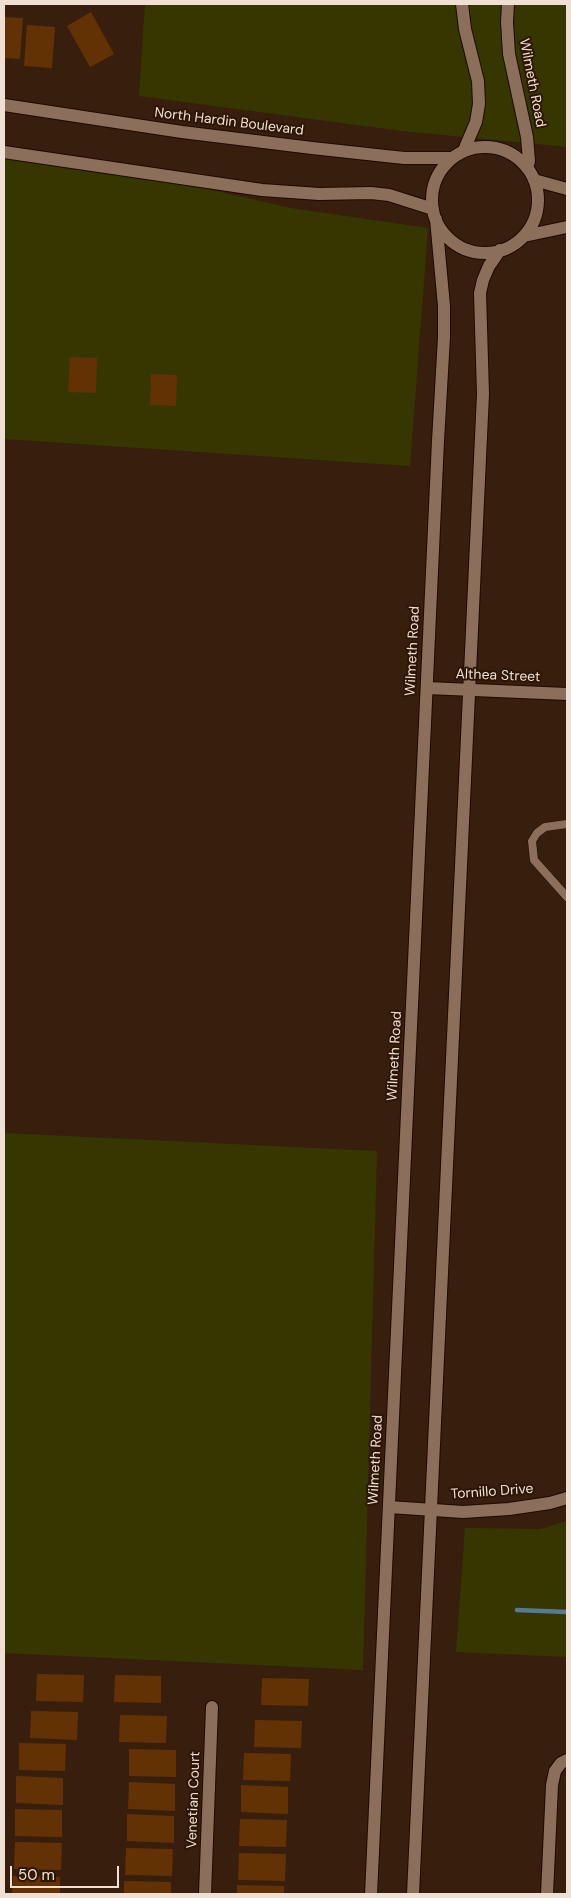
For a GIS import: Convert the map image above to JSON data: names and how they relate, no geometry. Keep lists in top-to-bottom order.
{
  "streets": {
    "street": [
      "Wilmeth Road",
      "North Hardin Boulevard",
      "Althea Street",
      "Tornillo Drive",
      "Venetian Court"
    ]
  },
  "crossings": [
    ["Wilmeth Road", "North Hardin Boulevard"],
    ["Wilmeth Road", "Althea Street"],
    ["Wilmeth Road", "Tornillo Drive"]
  ],
  "scale_bar": "50 m"
}
